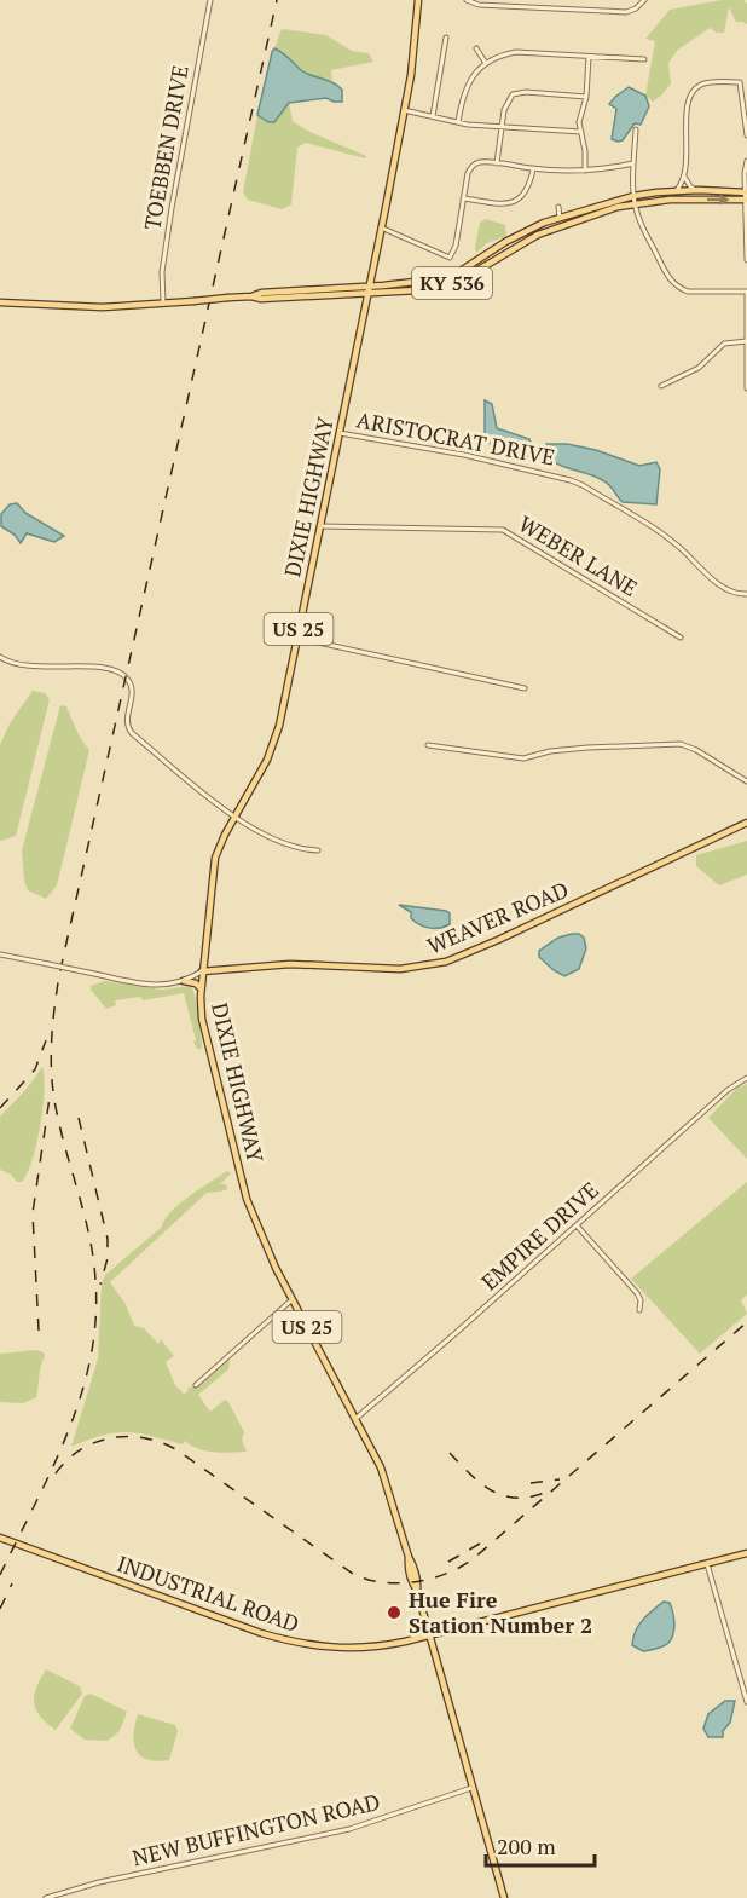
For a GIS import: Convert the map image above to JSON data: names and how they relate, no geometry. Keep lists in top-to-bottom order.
{
  "streets": {
    "main road": [
      "KY 536",
      "DIXIE HIGHWAY",
      "US 25",
      "WEAVER ROAD",
      "INDUSTRIAL ROAD"
    ],
    "street": [
      "TOEBBEN DRIVE",
      "ARISTOCRAT DRIVE",
      "WEBER LANE",
      "EMPIRE DRIVE",
      "NEW BUFFINGTON ROAD"
    ]
  },
  "crossings": [
    ["TOEBBEN DRIVE", "KY 536"],
    ["KY 536", "DIXIE HIGHWAY"],
    ["ARISTOCRAT DRIVE", "DIXIE HIGHWAY"],
    ["DIXIE HIGHWAY", "WEBER LANE"],
    ["DIXIE HIGHWAY", "WEAVER ROAD"],
    ["DIXIE HIGHWAY", "EMPIRE DRIVE"],
    ["DIXIE HIGHWAY", "INDUSTRIAL ROAD"],
    ["DIXIE HIGHWAY", "NEW BUFFINGTON ROAD"]
  ],
  "places": ["Hue Fire Station Number 2"],
  "scale_bar": "200 m"
}
